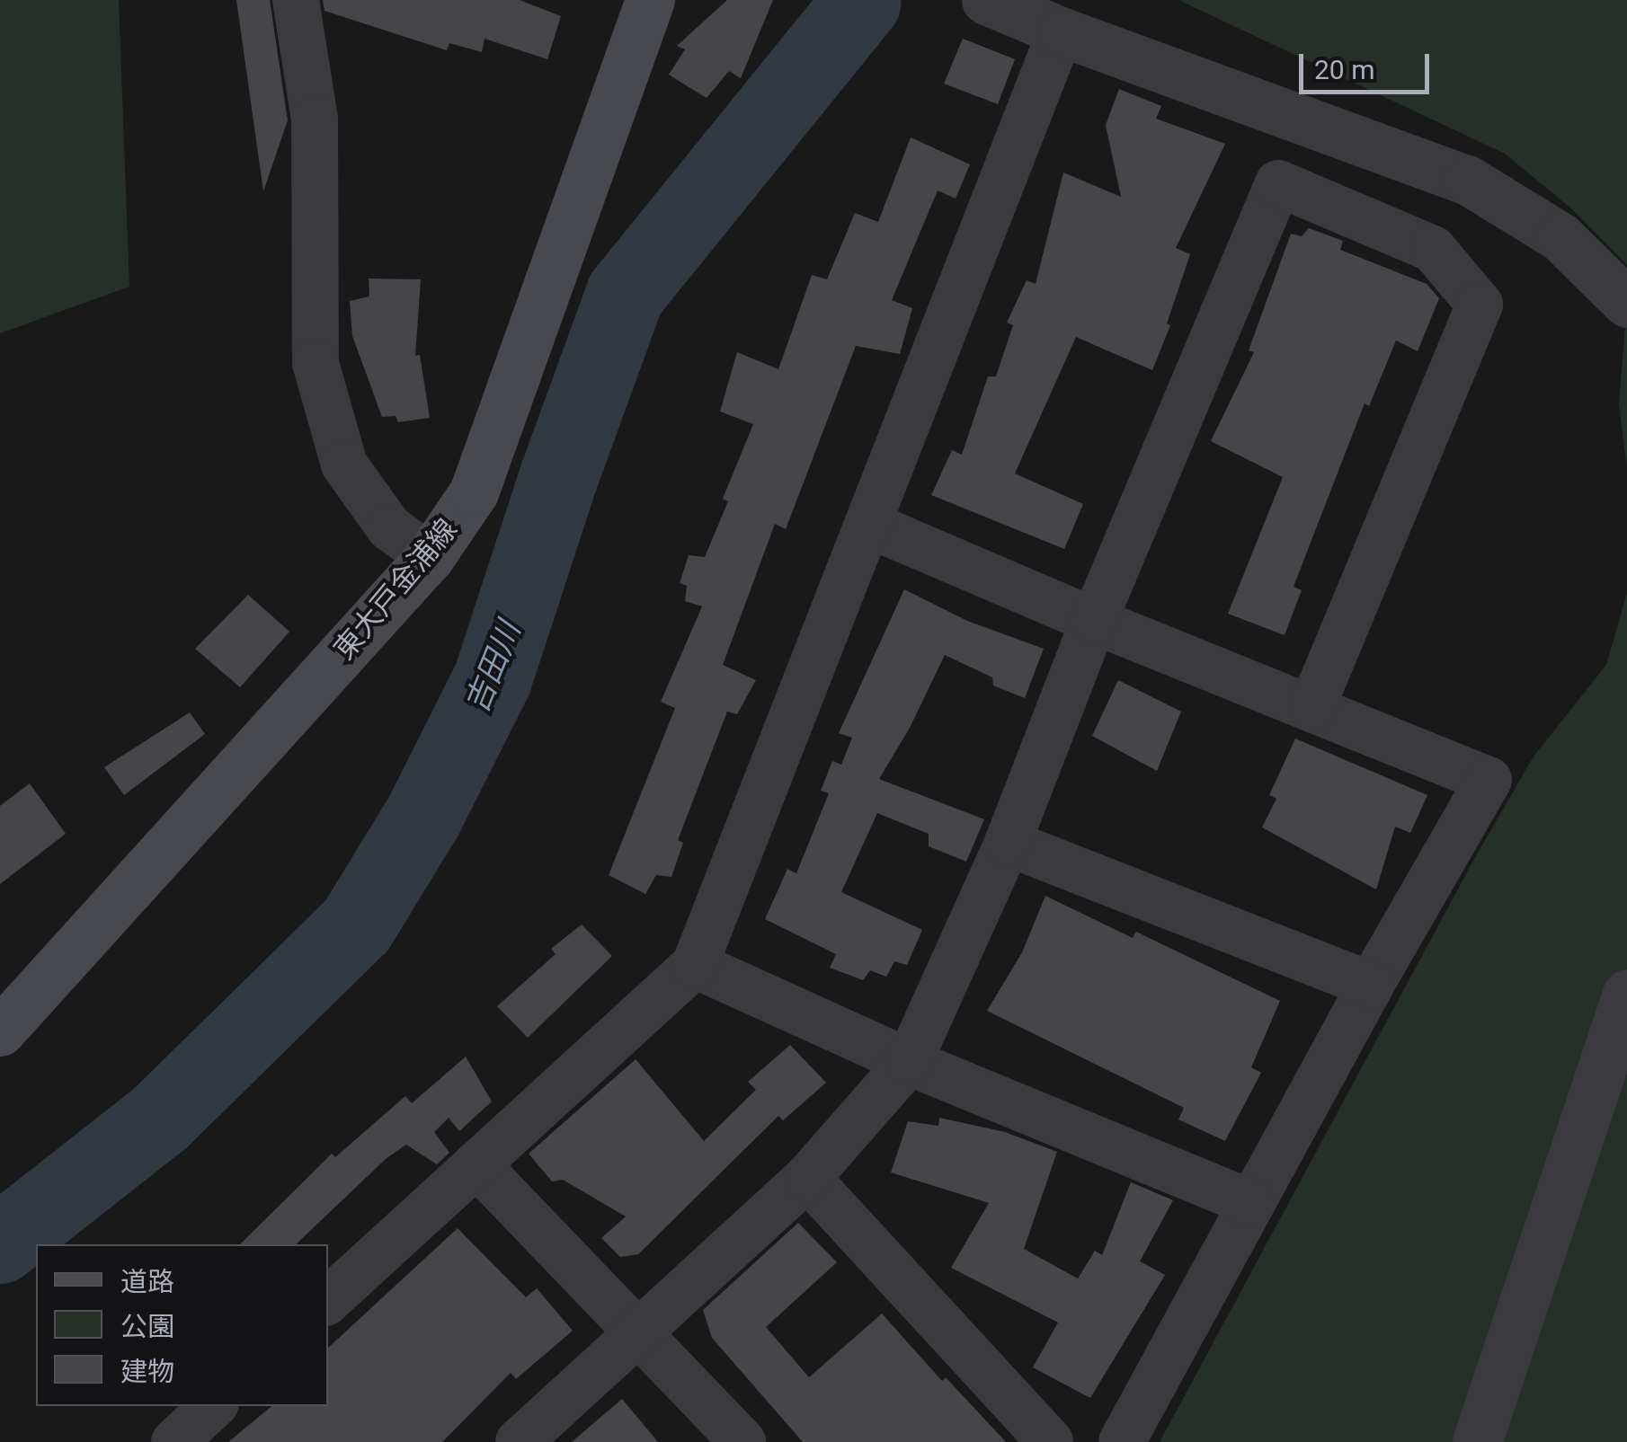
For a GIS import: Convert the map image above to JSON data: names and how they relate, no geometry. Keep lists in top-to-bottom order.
{
  "streets": {
    "main road": ["東大戸金浦線"]
  },
  "water": ["吉田川"],
  "legend": ["道路", "公園", "建物"],
  "scale_bar": "20 m"
}
